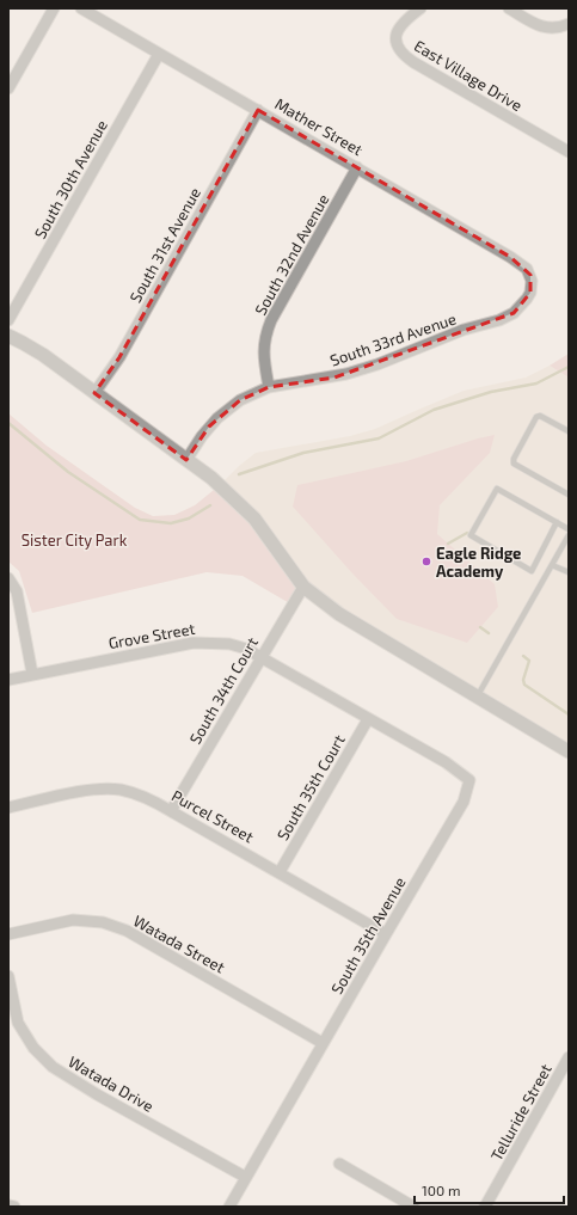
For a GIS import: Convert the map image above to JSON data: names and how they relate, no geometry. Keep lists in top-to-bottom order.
{
  "streets": {
    "street": [
      "East Village Drive",
      "Mather Street",
      "South 30th Avenue",
      "South 31st Avenue",
      "South 32nd Avenue",
      "South 33rd Avenue",
      "Grove Street",
      "South 34th Court",
      "South 35th Court",
      "Purcel Street",
      "South 35th Avenue",
      "Watada Street",
      "Watada Drive",
      "Telluride Street"
    ]
  },
  "crossings": [
    ["Mather Street", "South 30th Avenue"],
    ["Mather Street", "South 31st Avenue"],
    ["Mather Street", "South 32nd Avenue"],
    ["Mather Street", "South 33rd Avenue"],
    ["South 32nd Avenue", "South 33rd Avenue"],
    ["Grove Street", "South 34th Court"],
    ["Grove Street", "South 35th Court"],
    ["Grove Street", "South 35th Avenue"],
    ["South 34th Court", "Purcel Street"],
    ["South 35th Court", "Purcel Street"],
    ["South 35th Court", "South 35th Avenue"],
    ["Purcel Street", "South 35th Avenue"],
    ["South 35th Avenue", "Watada Street"],
    ["South 35th Avenue", "Watada Drive"]
  ],
  "parks": ["Sister City Park"],
  "places": ["Eagle Ridge Academy"],
  "scale_bar": "100 m"
}
